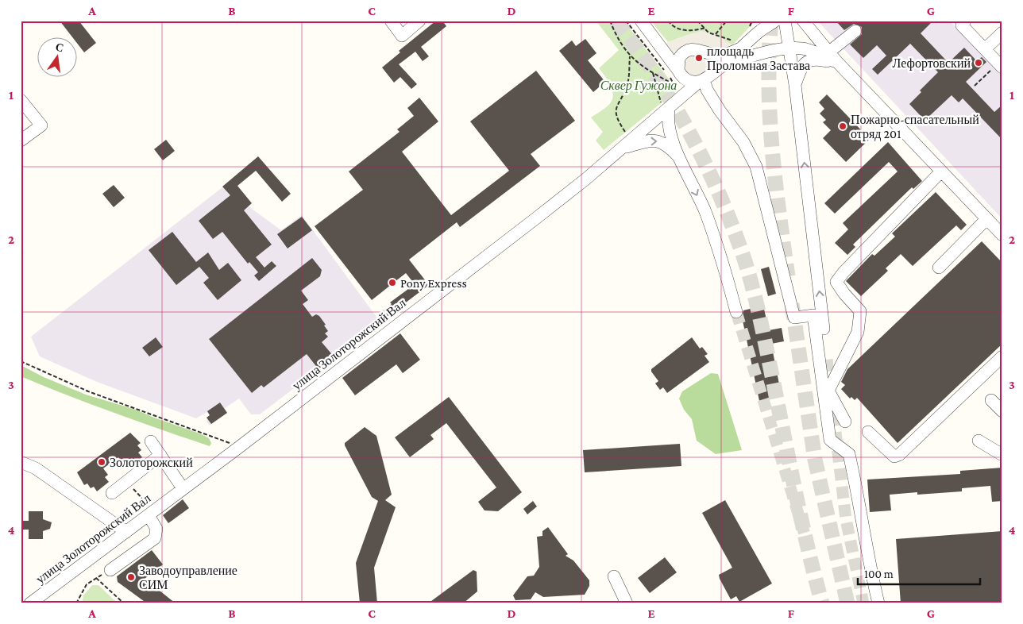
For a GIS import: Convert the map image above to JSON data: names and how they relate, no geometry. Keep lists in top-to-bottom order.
{
  "streets": {
    "street": ["улица Золоторожский Вал"]
  },
  "parks": ["Сквер Гужона"],
  "places": [
    "площадь Проломная Застава",
    "Лефортовский",
    "Пожарно-спасательный отряд 201",
    "Pony Express",
    "Золоторожский",
    "Заводоуправление СИМ"
  ],
  "scale_bar": "100 m",
  "north": "top",
  "grid": {
    "columns": [
      "A",
      "B",
      "C",
      "D",
      "E",
      "F",
      "G"
    ],
    "rows": [
      "1",
      "2",
      "3",
      "4"
    ]
  }
}
